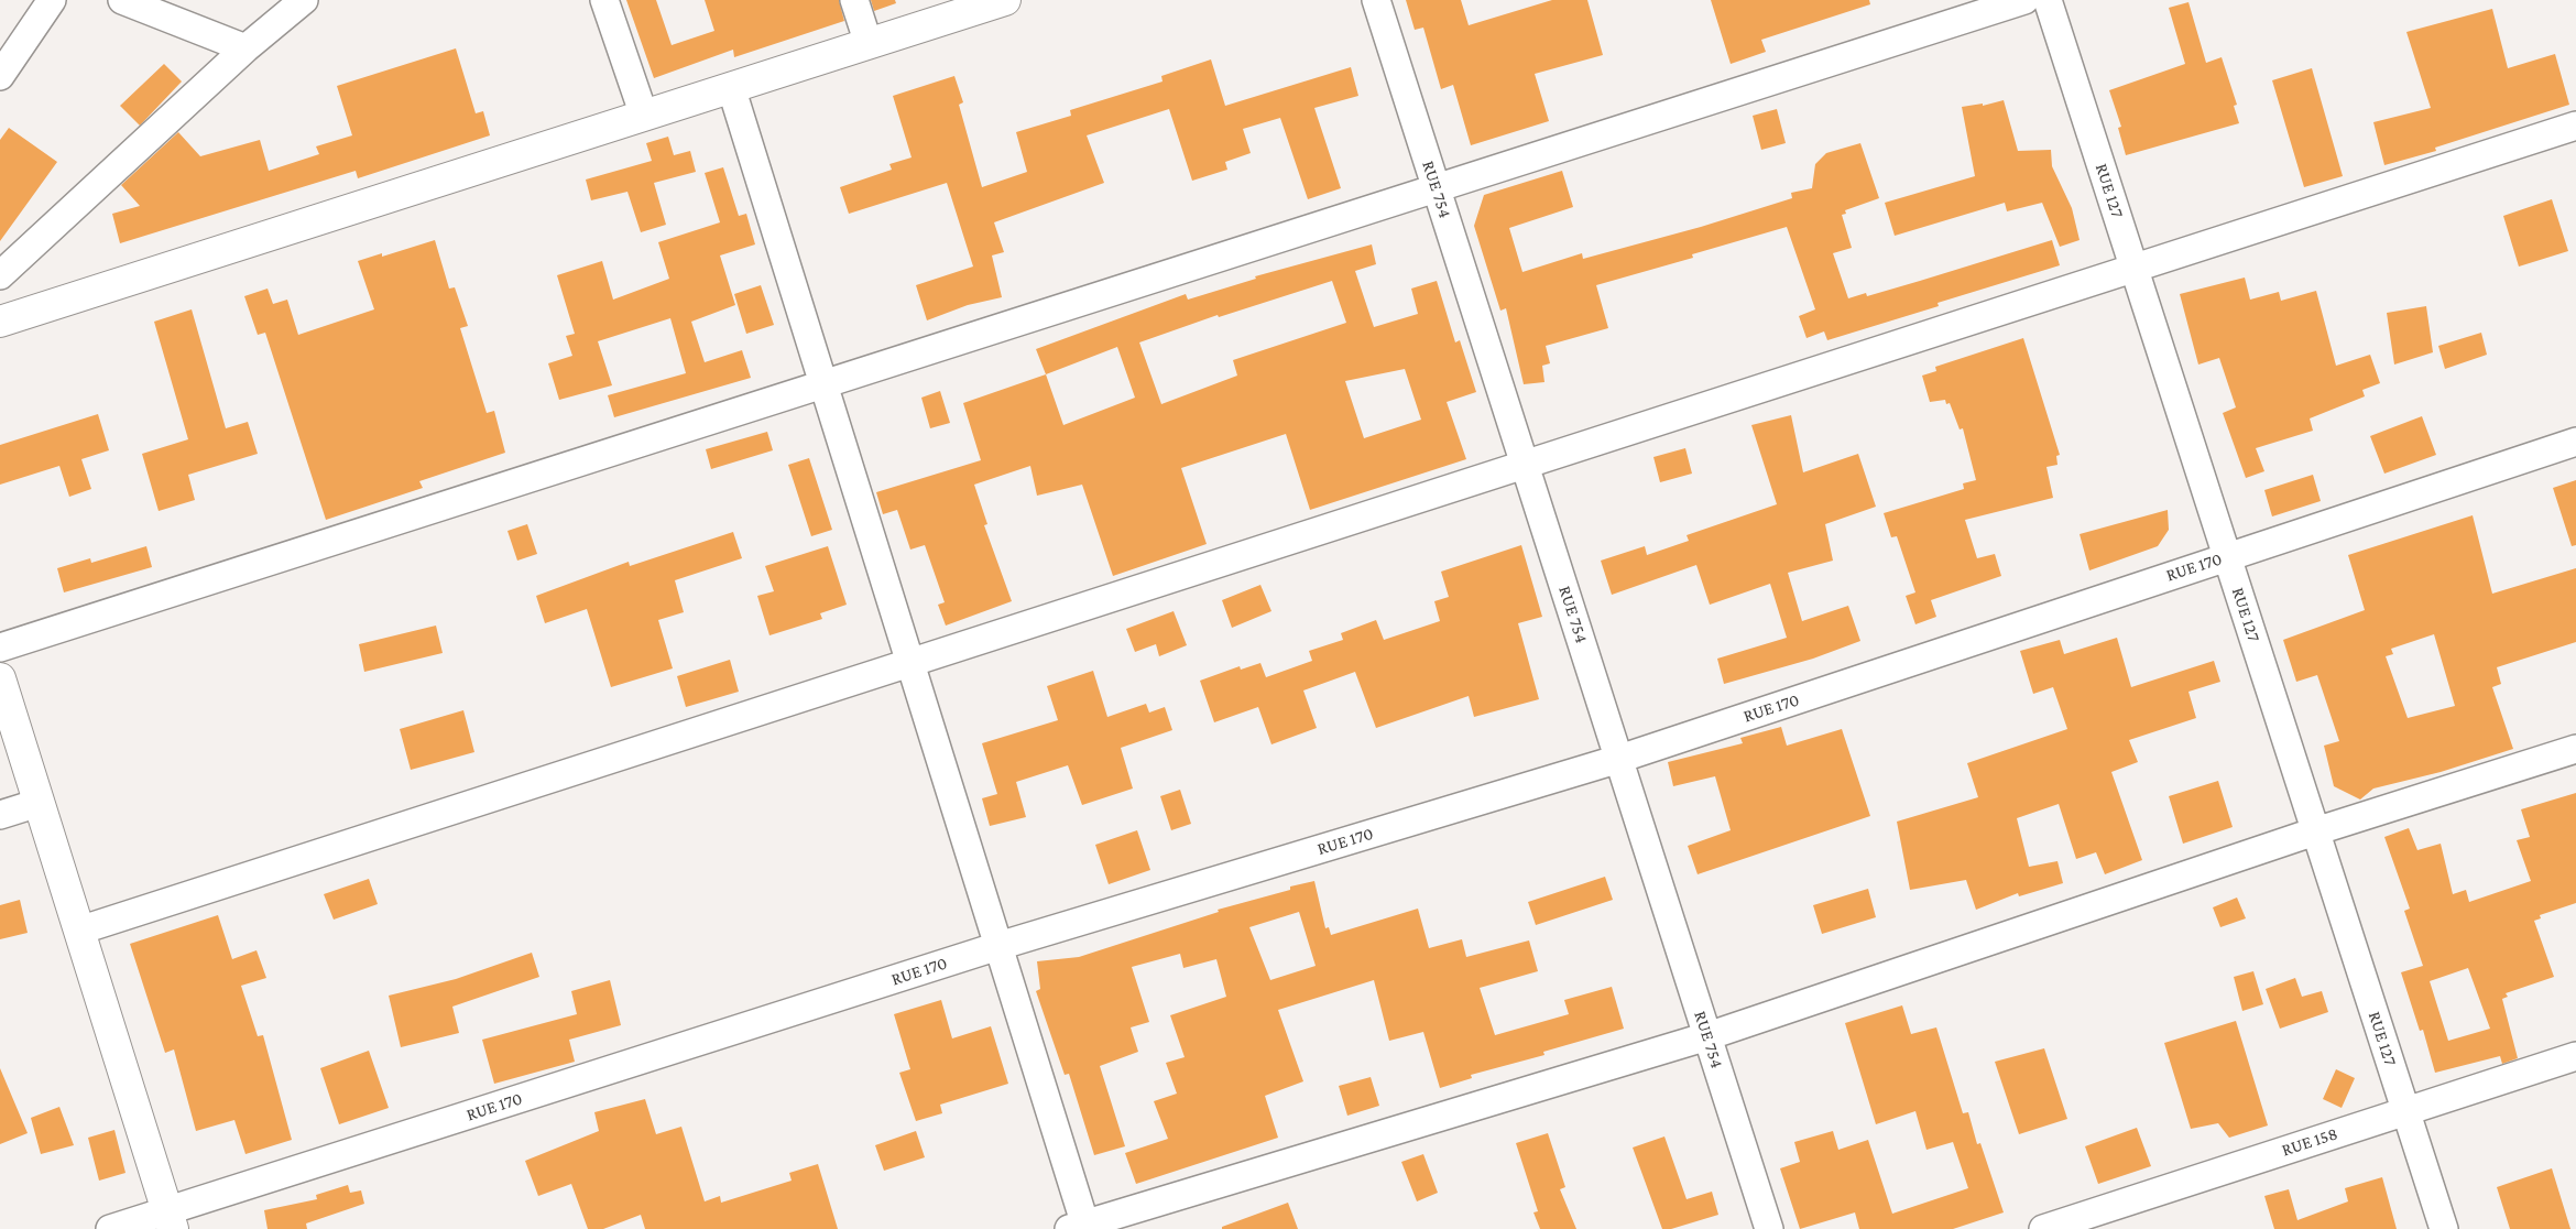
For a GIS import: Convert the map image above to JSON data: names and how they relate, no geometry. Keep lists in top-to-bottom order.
{
  "streets": {
    "street": [
      "RUE 754",
      "RUE 127",
      "RUE 170",
      "RUE 158"
    ]
  },
  "crossings": [
    ["RUE 754", "RUE 170"],
    ["RUE 127", "RUE 170"],
    ["RUE 127", "RUE 158"]
  ]
}
